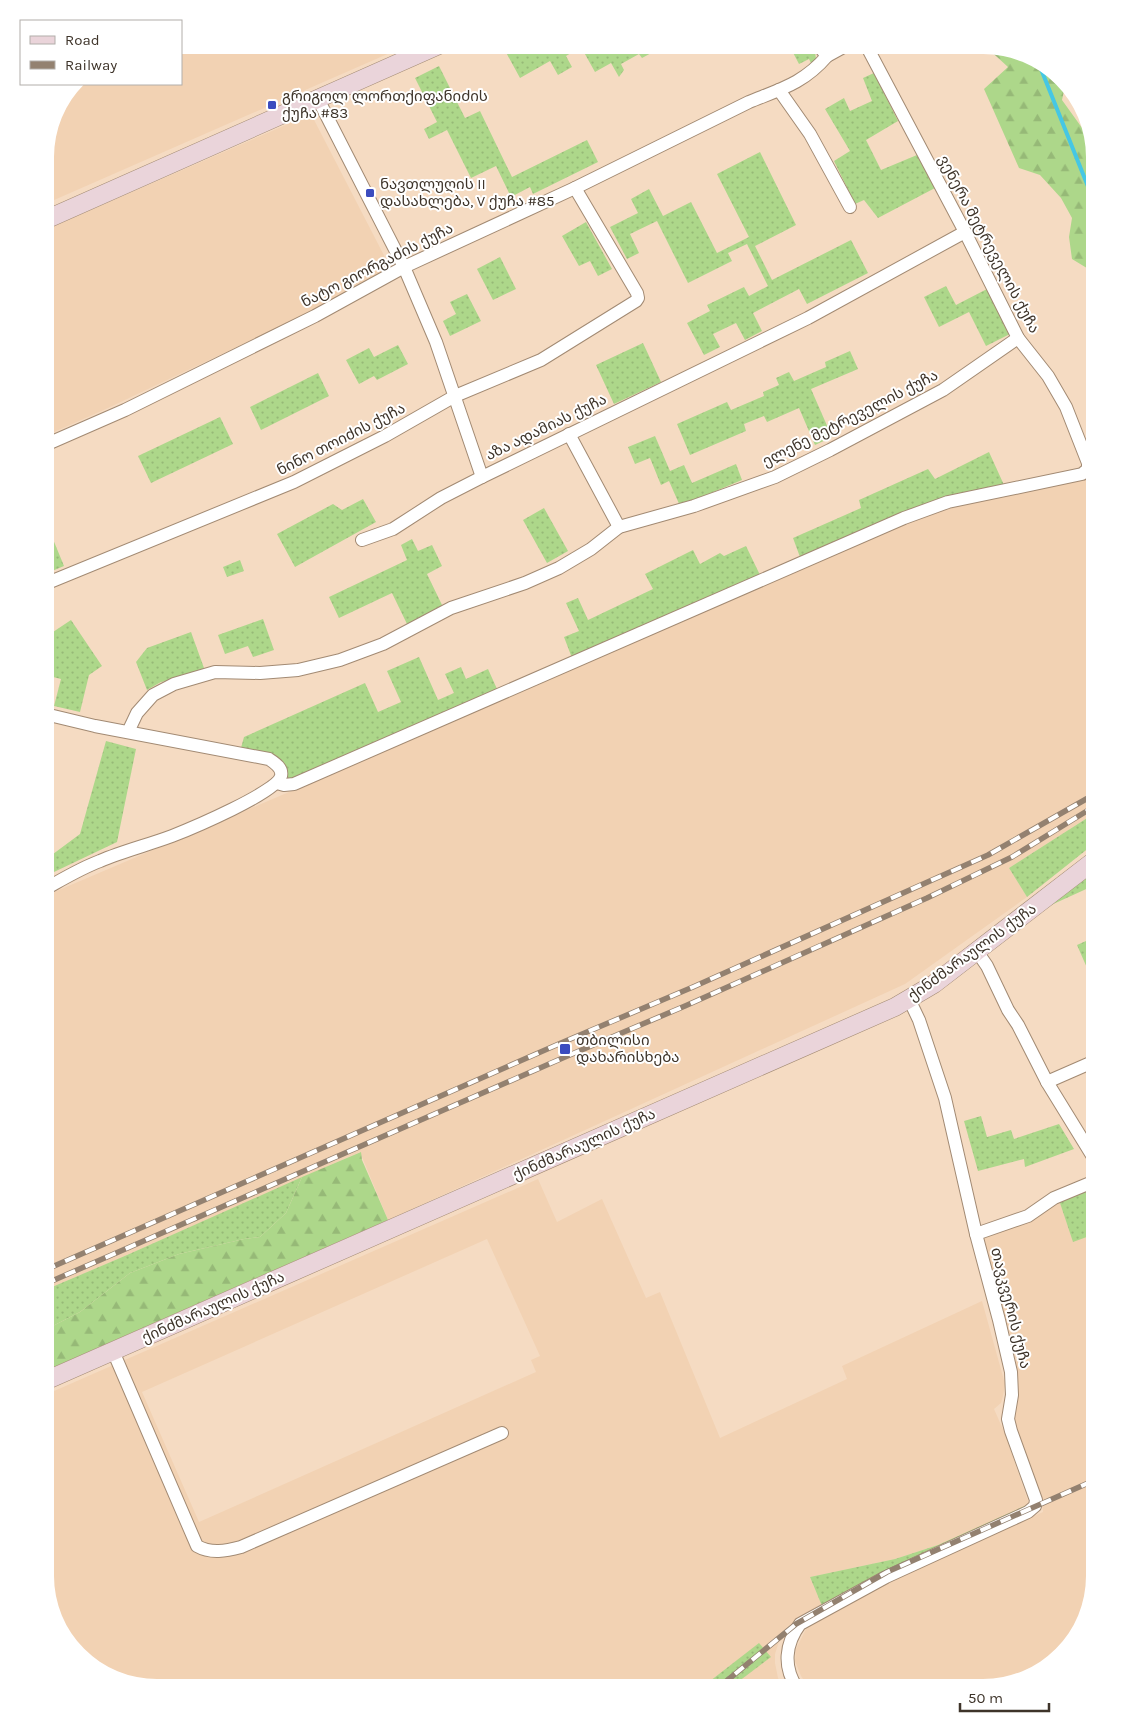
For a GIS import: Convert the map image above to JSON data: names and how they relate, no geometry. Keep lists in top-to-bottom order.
{
  "streets": {
    "main road": ["ქინძმარაულის ქუჩა"],
    "street": [
      "ვენერა მეტრეველის ქუჩა",
      "ნატო გიორგაძის ქუჩა",
      "ელენე მეტრეველის ქუჩა",
      "აზა ადამიას ქუჩა",
      "ნინო თოიძის ქუჩა",
      "თავკვერის ქუჩა"
    ]
  },
  "crossings": [
    ["ვენერა მეტრეველის ქუჩა", "ელენე მეტრეველის ქუჩა"],
    ["ვენერა მეტრეველის ქუჩა", "აზა ადამიას ქუჩა"],
    ["ნატო გიორგაძის ქუჩა", "აზა ადამიას ქუჩა"],
    ["ნატო გიორგაძის ქუჩა", "ნინო თოიძის ქუჩა"],
    ["აზა ადამიას ქუჩა", "ნინო თოიძის ქუჩა"],
    ["ქინძმარაულის ქუჩა", "თავკვერის ქუჩა"]
  ],
  "places": {
    "transit": ["გრიგოლ ლორთქიფანიძის ქუჩა #83", "ნავთლუღის II დასახლება, V ქუჩა #85", "თბილისი დახარისხება"]
  },
  "legend": ["Road", "Railway"],
  "scale_bar": "50 m"
}
